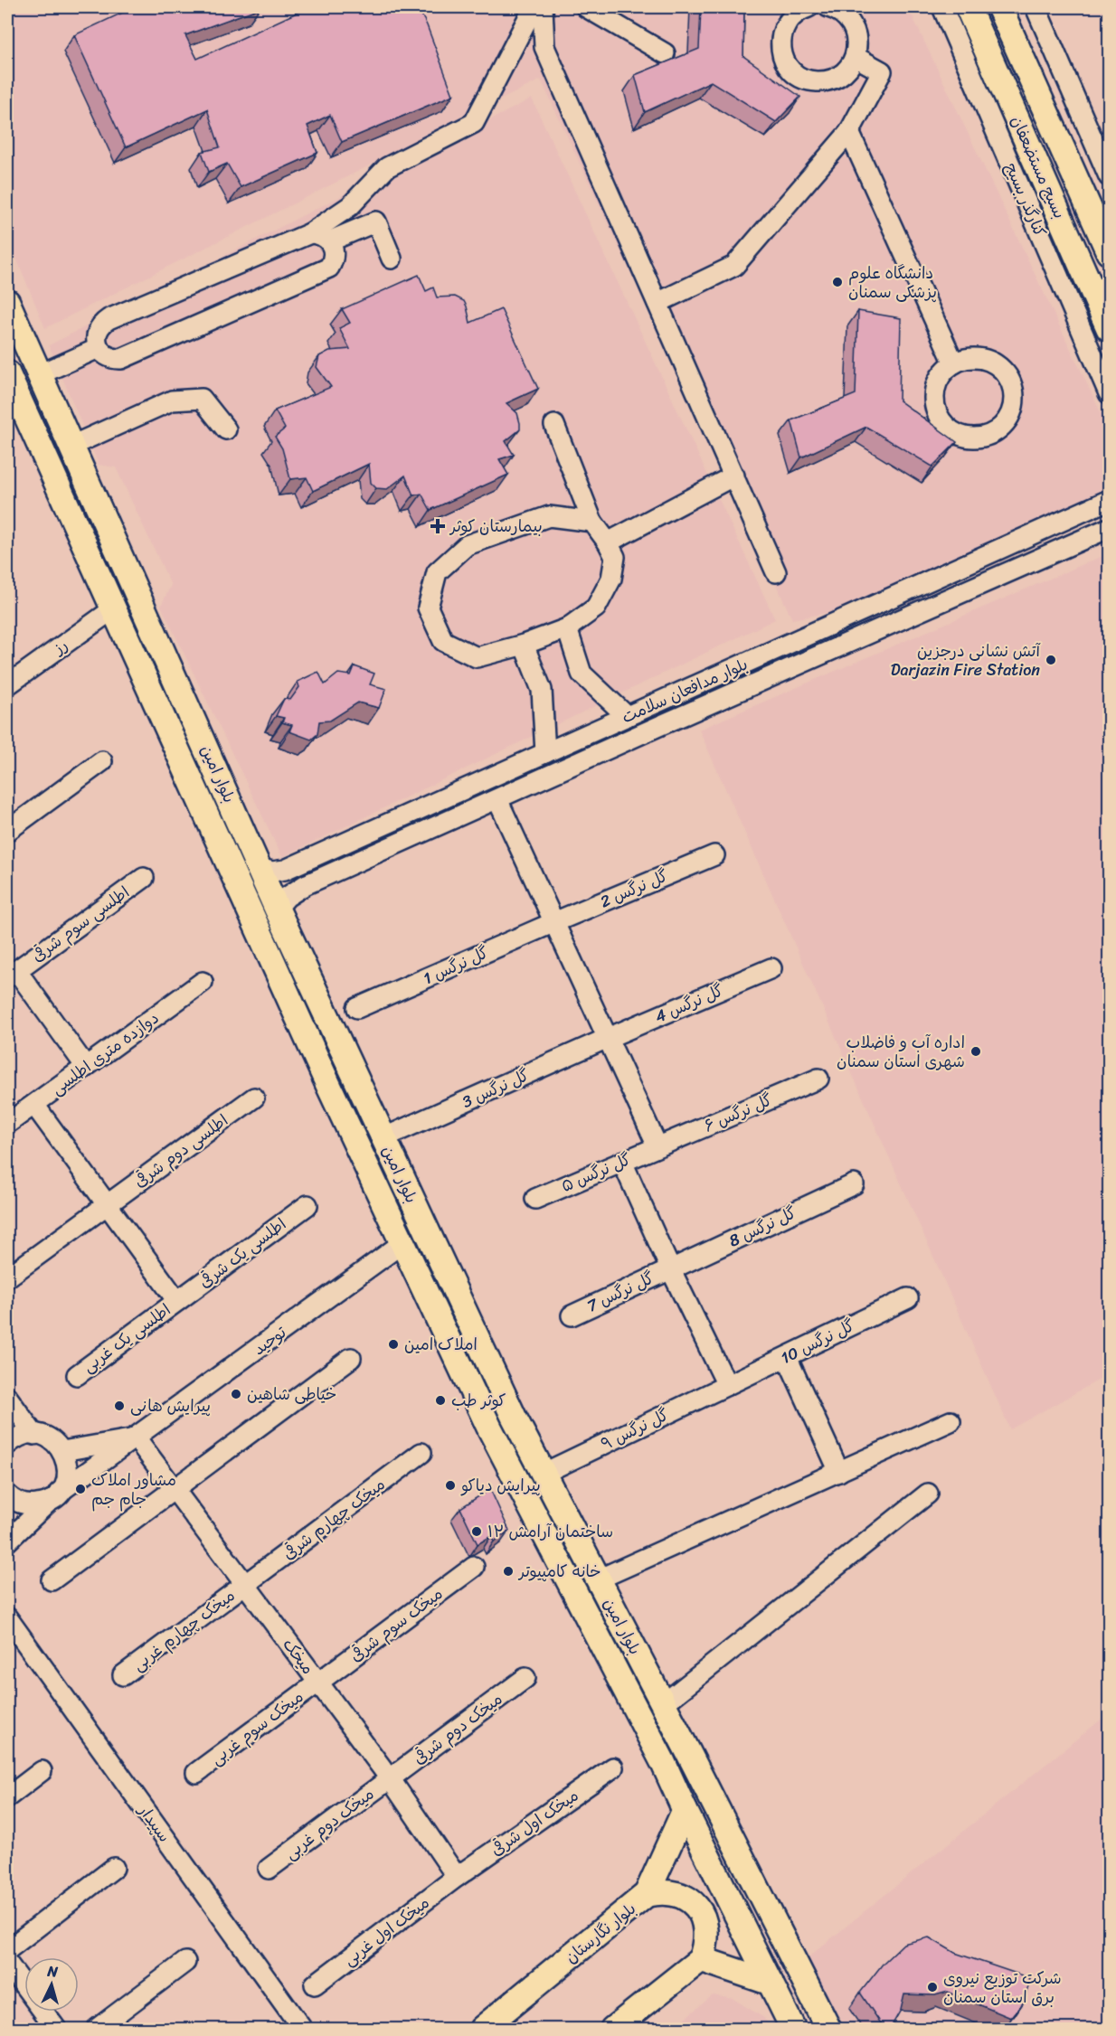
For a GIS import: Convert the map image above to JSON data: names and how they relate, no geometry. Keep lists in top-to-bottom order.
{
  "streets": {
    "main road": ["بسیج مستضعفان", "بلوار امین", "بلوار نگارستان"],
    "street": [
      "کنارگذر بسیج",
      "رز",
      "بلوار مدافعان سلامت",
      "گل نرگس 2",
      "اطلسی سوم شرقی",
      "گل نرگس 1",
      "گل نرگس 4",
      "دوازده متری اطلسی",
      "گل نرگس 3",
      "گل نرگس ۶",
      "اطلسی دوم شرقی",
      "گل نرگس ۵",
      "گل نرگس 8",
      "اطلسی یک شرقی",
      "گل نرگس 7",
      "اطلسی یک غربی",
      "توحید",
      "گل نرگس 10",
      "گل نرگس ۹",
      "میخک چهارم شرقی",
      "میخک سوم شرقی",
      "میخک چهارم غربی",
      "میخک",
      "میخک سوم غربی",
      "میخک دوم شرقی",
      "میخک اول شرقی",
      "سپیدار",
      "میخک دوم غربی",
      "میخک اول غربی"
    ]
  },
  "crossings": [
    ["رز", "بلوار امین"],
    ["بلوار مدافعان سلامت", "بلوار امین"],
    ["بلوار امین", "گل نرگس 3"],
    ["بلوار امین", "توحید"],
    ["بلوار امین", "گل نرگس ۹"],
    ["بلوار امین", "بلوار نگارستان"],
    ["گل نرگس 2", "گل نرگس 1"],
    ["گل نرگس 4", "گل نرگس 3"],
    ["گل نرگس ۶", "گل نرگس ۵"],
    ["گل نرگس 8", "گل نرگس 7"],
    ["اطلسی یک شرقی", "اطلسی یک غربی"],
    ["توحید", "میخک"],
    ["گل نرگس 10", "گل نرگس ۹"],
    ["میخک چهارم شرقی", "میخک چهارم غربی"],
    ["میخک چهارم شرقی", "میخک"],
    ["میخک سوم شرقی", "میخک"],
    ["میخک سوم شرقی", "میخک سوم غربی"],
    ["میخک چهارم غربی", "میخک"],
    ["میخک", "میخک سوم غربی"],
    ["میخک", "میخک دوم شرقی"],
    ["میخک", "میخک اول شرقی"],
    ["میخک", "میخک دوم غربی"],
    ["میخک", "میخک اول غربی"],
    ["میخک دوم شرقی", "میخک دوم غربی"],
    ["میخک اول شرقی", "میخک اول غربی"]
  ],
  "places": {
    "other": [
      "دانشگاه علوم پزشکی سمنان",
      "آتش نشانی درجزین Darjazin Fire Station",
      "اداره آب و فاضلاب شهری استان سمنان",
      "املاک امین",
      "خیاطی شاهین",
      "کوثر طب",
      "پیرایش هانی",
      "پیرایش دیاکو",
      "مشاور املاک جام جم",
      "ساختمان آرامش ۱۲",
      "خانه کامپیوتر",
      "شرکت توزیع نیروی برق استان سمنان"
    ],
    "health": ["بیمارستان کوثر"]
  },
  "north": "top"
}
